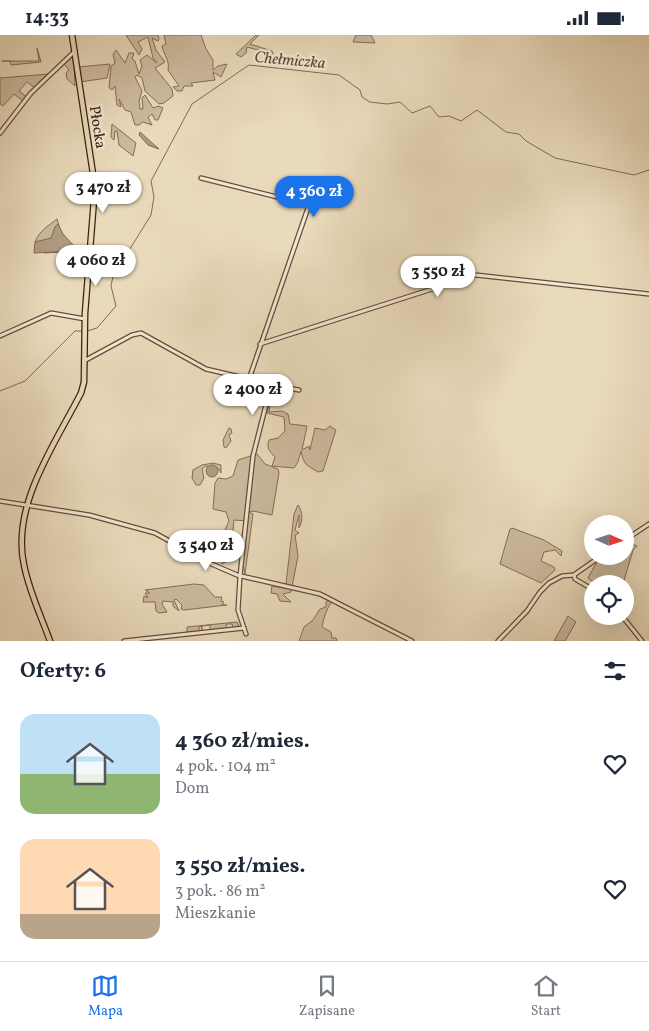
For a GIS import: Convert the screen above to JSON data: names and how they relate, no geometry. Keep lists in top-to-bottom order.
{
  "streets": {
    "main road": ["Płocka"]
  },
  "water": ["Chełmiczka"],
  "north": "right",
  "page": {
    "status": "14:33",
    "price": [
      "3 470 zł",
      "4 360 zł",
      "4 060 zł",
      "3 550 zł",
      "2 400 zł",
      "3 540 zł"
    ],
    "heading": "Oferty: 6",
    "list": [
      {
        "name": "4 360 zł/mies.",
        "note": "4 pok. · 104 m² · Dom"
      },
      {
        "name": "3 550 zł/mies.",
        "note": "3 pok. · 86 m² · Mieszkanie"
      }
    ],
    "tabs": ["Mapa", "Zapisane", "Start"]
  }
}
